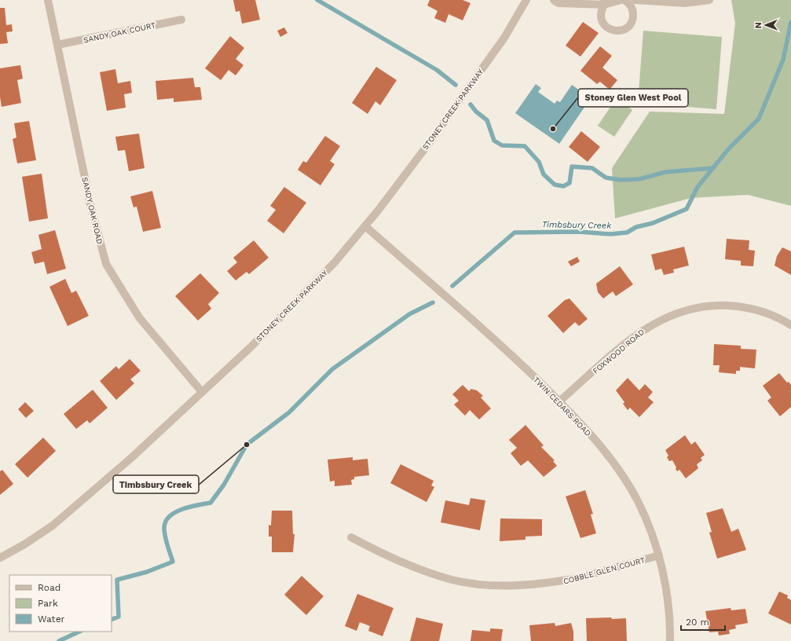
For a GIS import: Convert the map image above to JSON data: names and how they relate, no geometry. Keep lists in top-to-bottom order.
{
  "streets": {
    "street": [
      "SANDY OAK COURT",
      "STONEY CREEK PARKWAY",
      "SANDY OAK ROAD",
      "FOXWOOD ROAD",
      "TWIN CEDARS ROAD",
      "COBBLE GLEN COURT"
    ]
  },
  "crossings": [
    ["SANDY OAK COURT", "SANDY OAK ROAD"],
    ["STONEY CREEK PARKWAY", "SANDY OAK ROAD"],
    ["STONEY CREEK PARKWAY", "TWIN CEDARS ROAD"],
    ["FOXWOOD ROAD", "TWIN CEDARS ROAD"],
    ["TWIN CEDARS ROAD", "COBBLE GLEN COURT"]
  ],
  "water": ["Timbsbury Creek"],
  "places": ["Stoney Glen West Pool", "Timbsbury Creek"],
  "legend": ["Road", "Park", "Water"],
  "scale_bar": "20 m",
  "north": "left"
}
